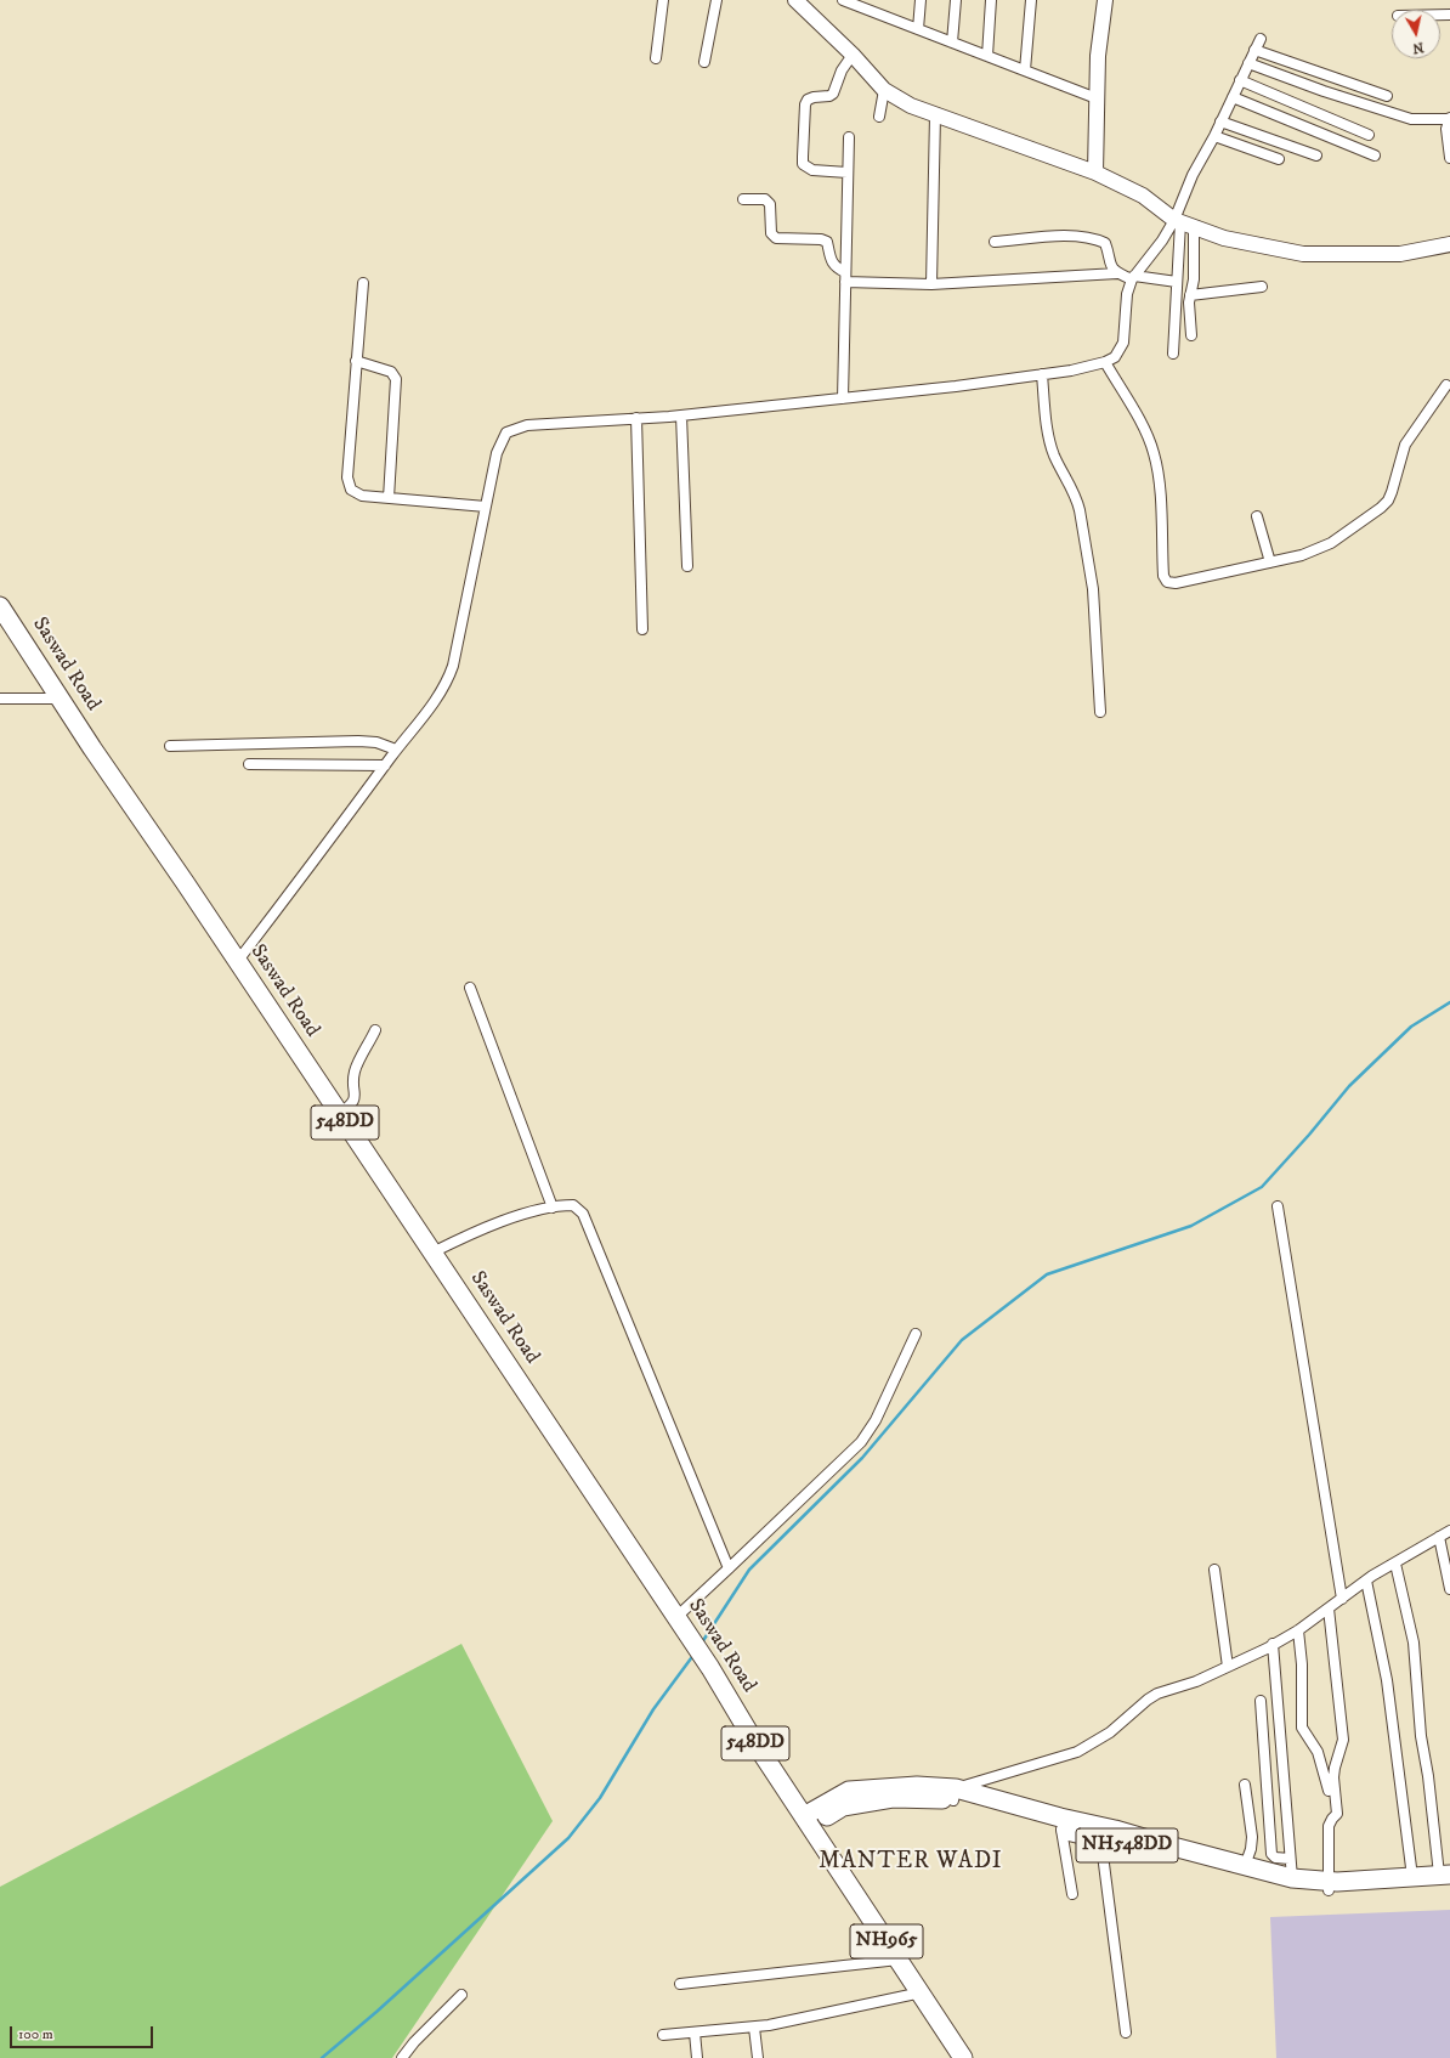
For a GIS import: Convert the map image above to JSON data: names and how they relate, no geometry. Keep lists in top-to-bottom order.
{
  "streets": {
    "highway": [
      "Saswad Road",
      "548DD",
      "NH548DD",
      "NH965"
    ]
  },
  "crossings": [
    ["Saswad Road", "NH548DD"]
  ],
  "districts": ["MANTER WADI"],
  "scale_bar": "100 m",
  "north": "bottom"
}
